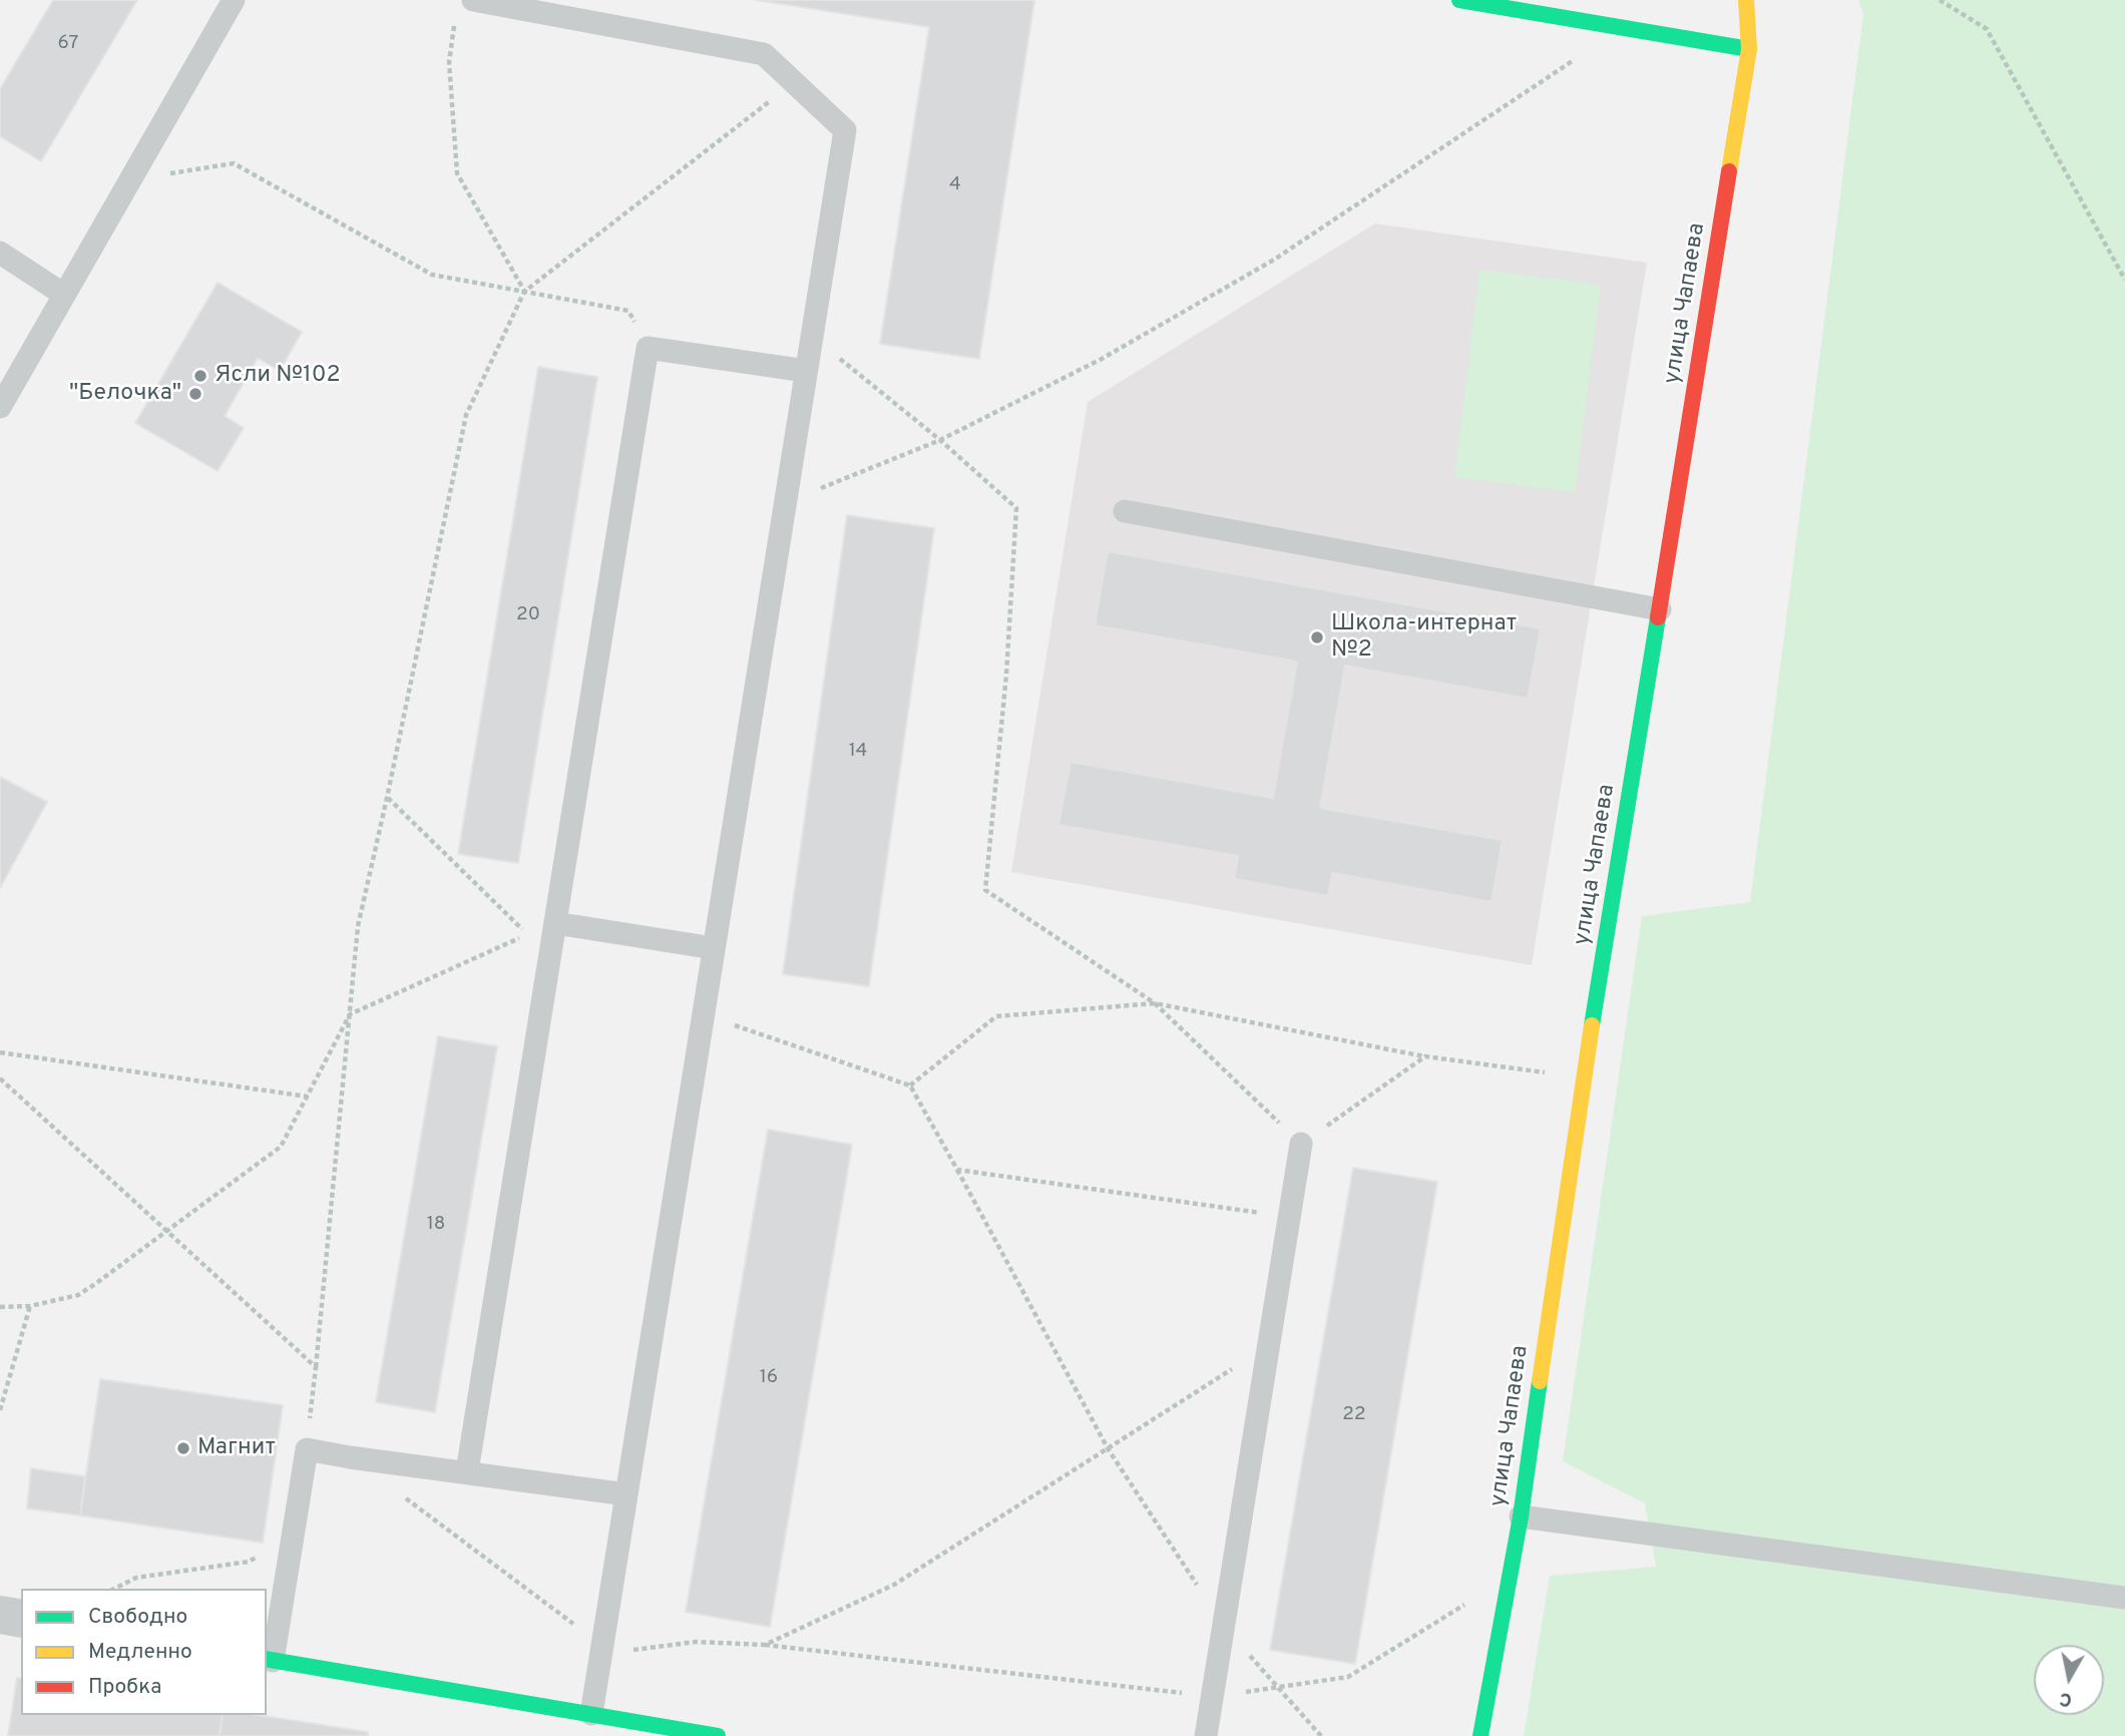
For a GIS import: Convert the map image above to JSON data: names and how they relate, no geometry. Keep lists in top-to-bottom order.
{
  "streets": {
    "street": ["улица Чапаева"]
  },
  "places": [
    "Ясли №102",
    "\"Белочка\"",
    "Школа-интернат №2",
    "Магнит"
  ],
  "house_numbers": [
    "67",
    "4",
    "20",
    "14",
    "18",
    "16",
    "22"
  ],
  "legend": ["Свободно", "Медленно", "Пробка"],
  "north": "bottom"
}
